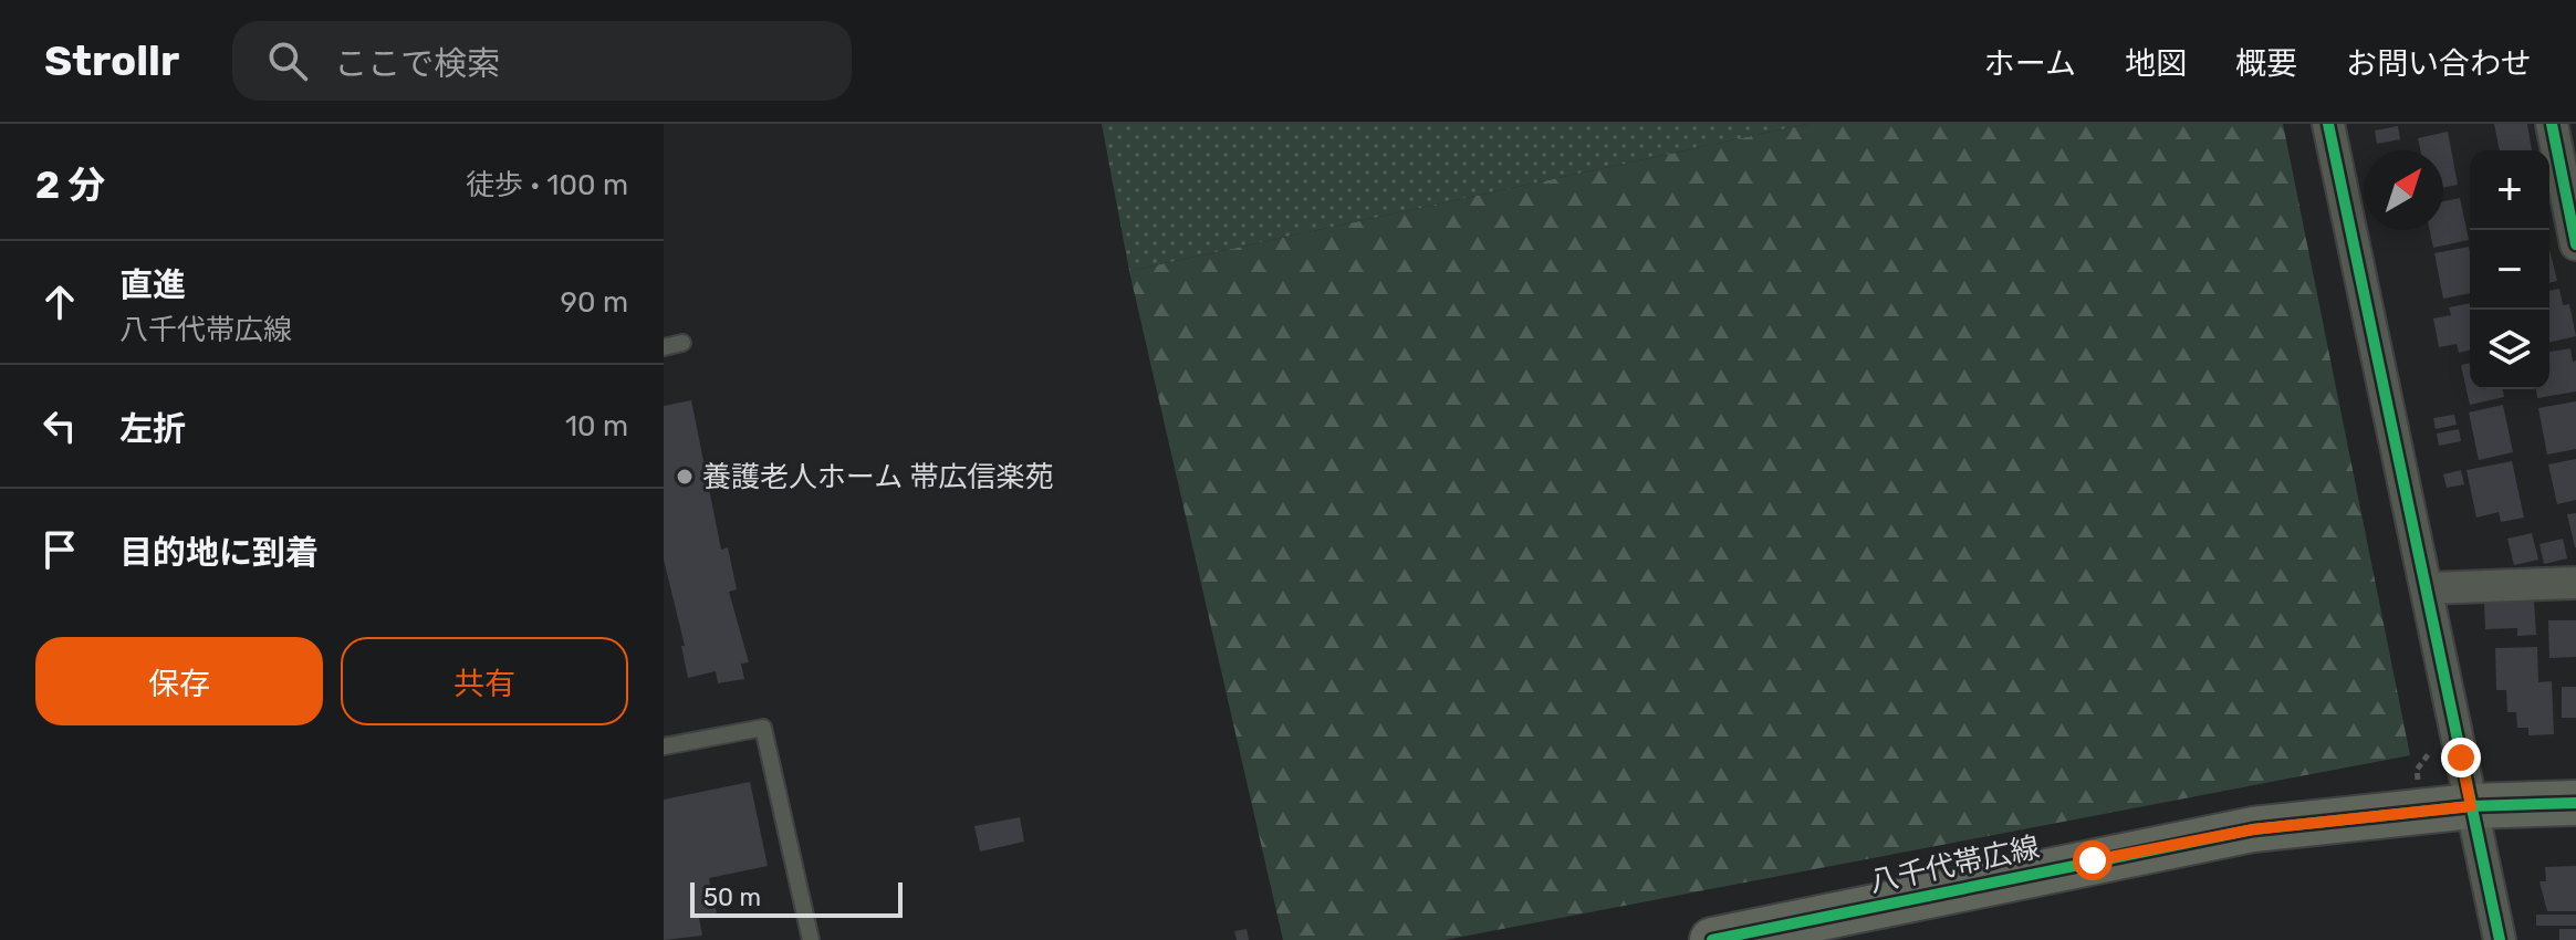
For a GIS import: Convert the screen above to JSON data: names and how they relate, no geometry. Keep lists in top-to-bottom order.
{
  "streets": {
    "main road": ["八千代帯広線"]
  },
  "places": ["養護老人ホーム 帯広信楽苑"],
  "scale_bar": "50 m",
  "north": "top right",
  "page": {
    "header": "Strollr",
    "search": "ここで検索",
    "nav": [
      "ホーム",
      "地図",
      "概要",
      "お問い合わせ"
    ],
    "heading": ["2 分", "徒歩 · 100 m"],
    "map_buttons": ["+", "−"],
    "list": [
      ["直進", "八千代帯広線", "90 m"],
      ["左折", "10 m"],
      "目的地に到着"
    ],
    "buttons": ["保存", "共有"],
    "scale": "50 m"
  }
}
